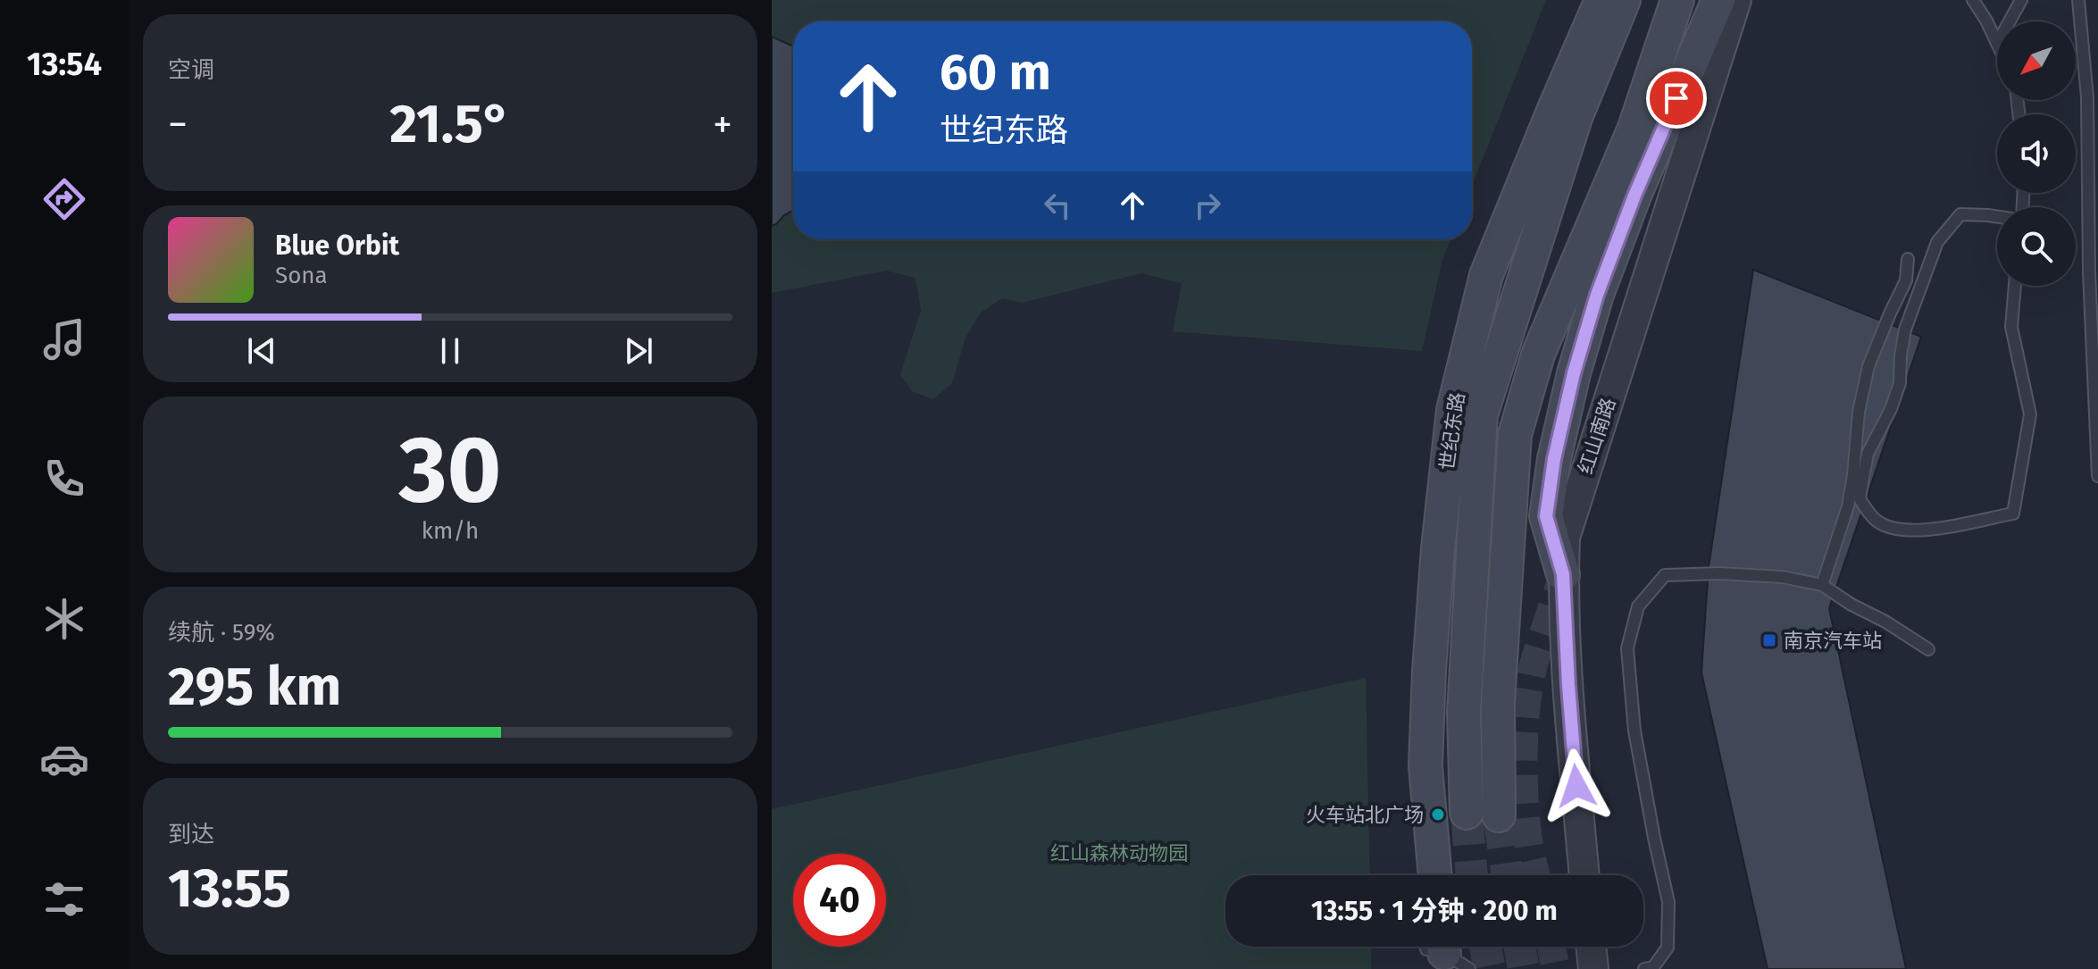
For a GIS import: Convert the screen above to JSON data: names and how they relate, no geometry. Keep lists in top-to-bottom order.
{
  "streets": {
    "main road": ["世纪东路"],
    "street": ["红山南路"]
  },
  "parks": ["红山森林动物园"],
  "places": {
    "transit": ["南京汽车站"],
    "other": ["火车站北广场"]
  },
  "north": "bottom left",
  "page": {
    "tabs": "13:54",
    "tile": [
      "空调",
      ["30", "km/h"],
      ["续航 · 59%", "295 km"],
      ["到达", "13:55"]
    ],
    "turn": ["60 m", "世纪东路"],
    "heat": ["−", "21.5°", "+"],
    "song": ["Blue Orbit", "Sona"],
    "limit": "40",
    "trip": "13:55 · 1 分钟 · 200 m"
  }
}
